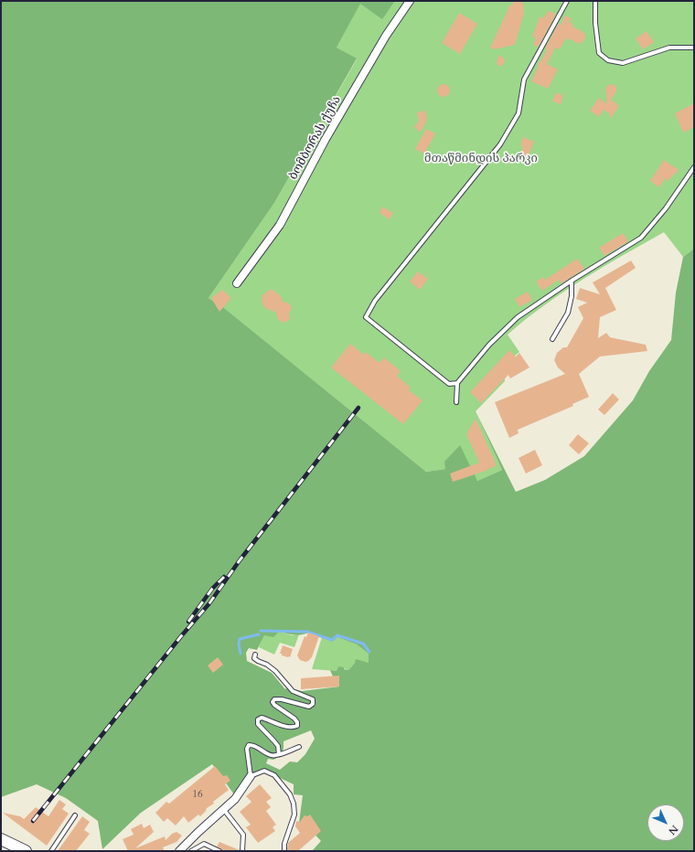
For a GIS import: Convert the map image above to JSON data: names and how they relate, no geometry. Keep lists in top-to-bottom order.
{
  "streets": {
    "street": ["ბომბორას ქუჩა"]
  },
  "parks": ["მთაწმინდის პარკი"],
  "house_numbers": ["16"],
  "north": "bottom right"
}
